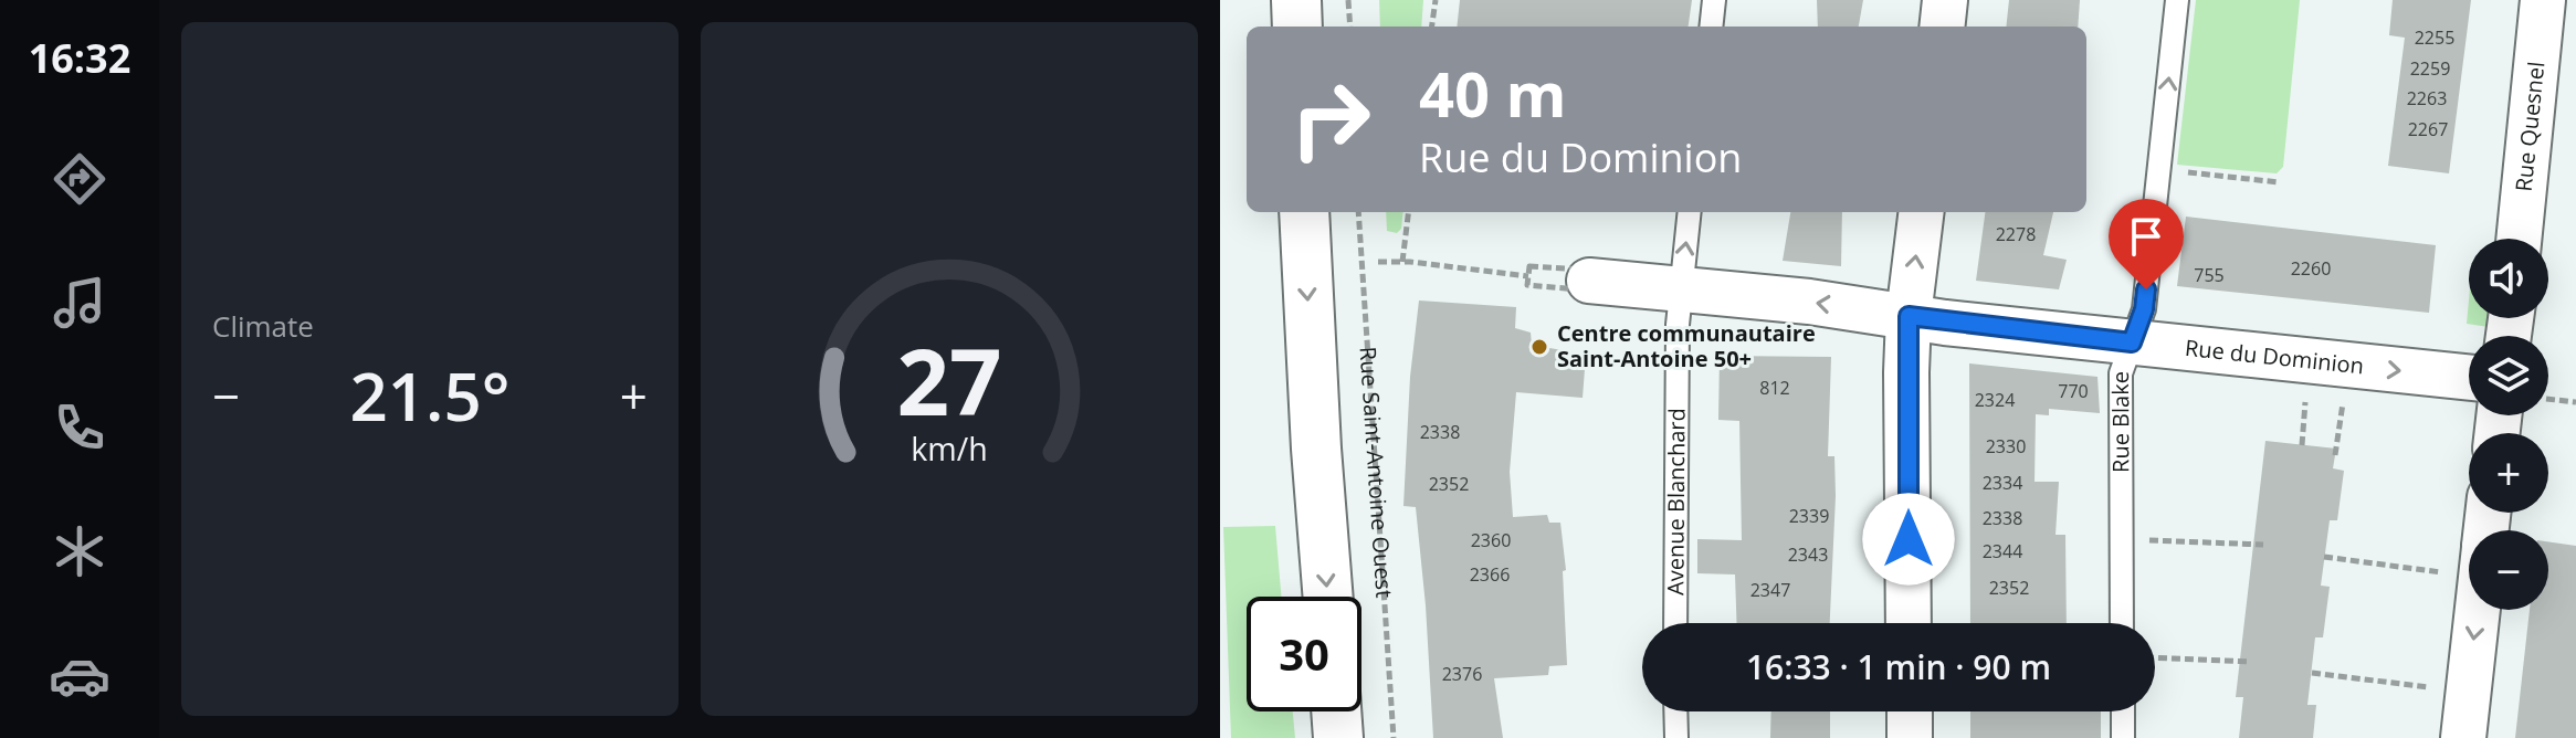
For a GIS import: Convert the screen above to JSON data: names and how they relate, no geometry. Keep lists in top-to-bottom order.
{
  "streets": {
    "street": ["Rue Quesnel", "Rue du Dominion"],
    "lane": ["Rue Blake", "Avenue Blanchard"],
    "path": ["Rue Saint-Antoine Ouest"]
  },
  "crossings": [
    ["Rue du Dominion", "Rue Blake"],
    ["Rue du Dominion", "Avenue Blanchard"]
  ],
  "one_way": ["Rue Blake"],
  "places": ["Centre communautaire Saint-Antoine 50+"],
  "house_numbers": [
    "2255",
    "2259",
    "2263",
    "2267",
    "2278",
    "2260",
    "755",
    "812",
    "770",
    "2324",
    "2338",
    "2330",
    "2334",
    "2352",
    "2339",
    "2338",
    "2360",
    "2344",
    "2343",
    "2366",
    "2352",
    "2347",
    "2376"
  ],
  "page": {
    "tabs": "16:32",
    "tile": "Climate",
    "turn": ["40 m", "Rue du Dominion"],
    "map_buttons": ["+", "−"],
    "heat": ["−", "21.5°", "+"],
    "limit": "30",
    "trip": "16:33 · 1 min · 90 m",
    "gauge": ["27", "km/h"]
  }
}
